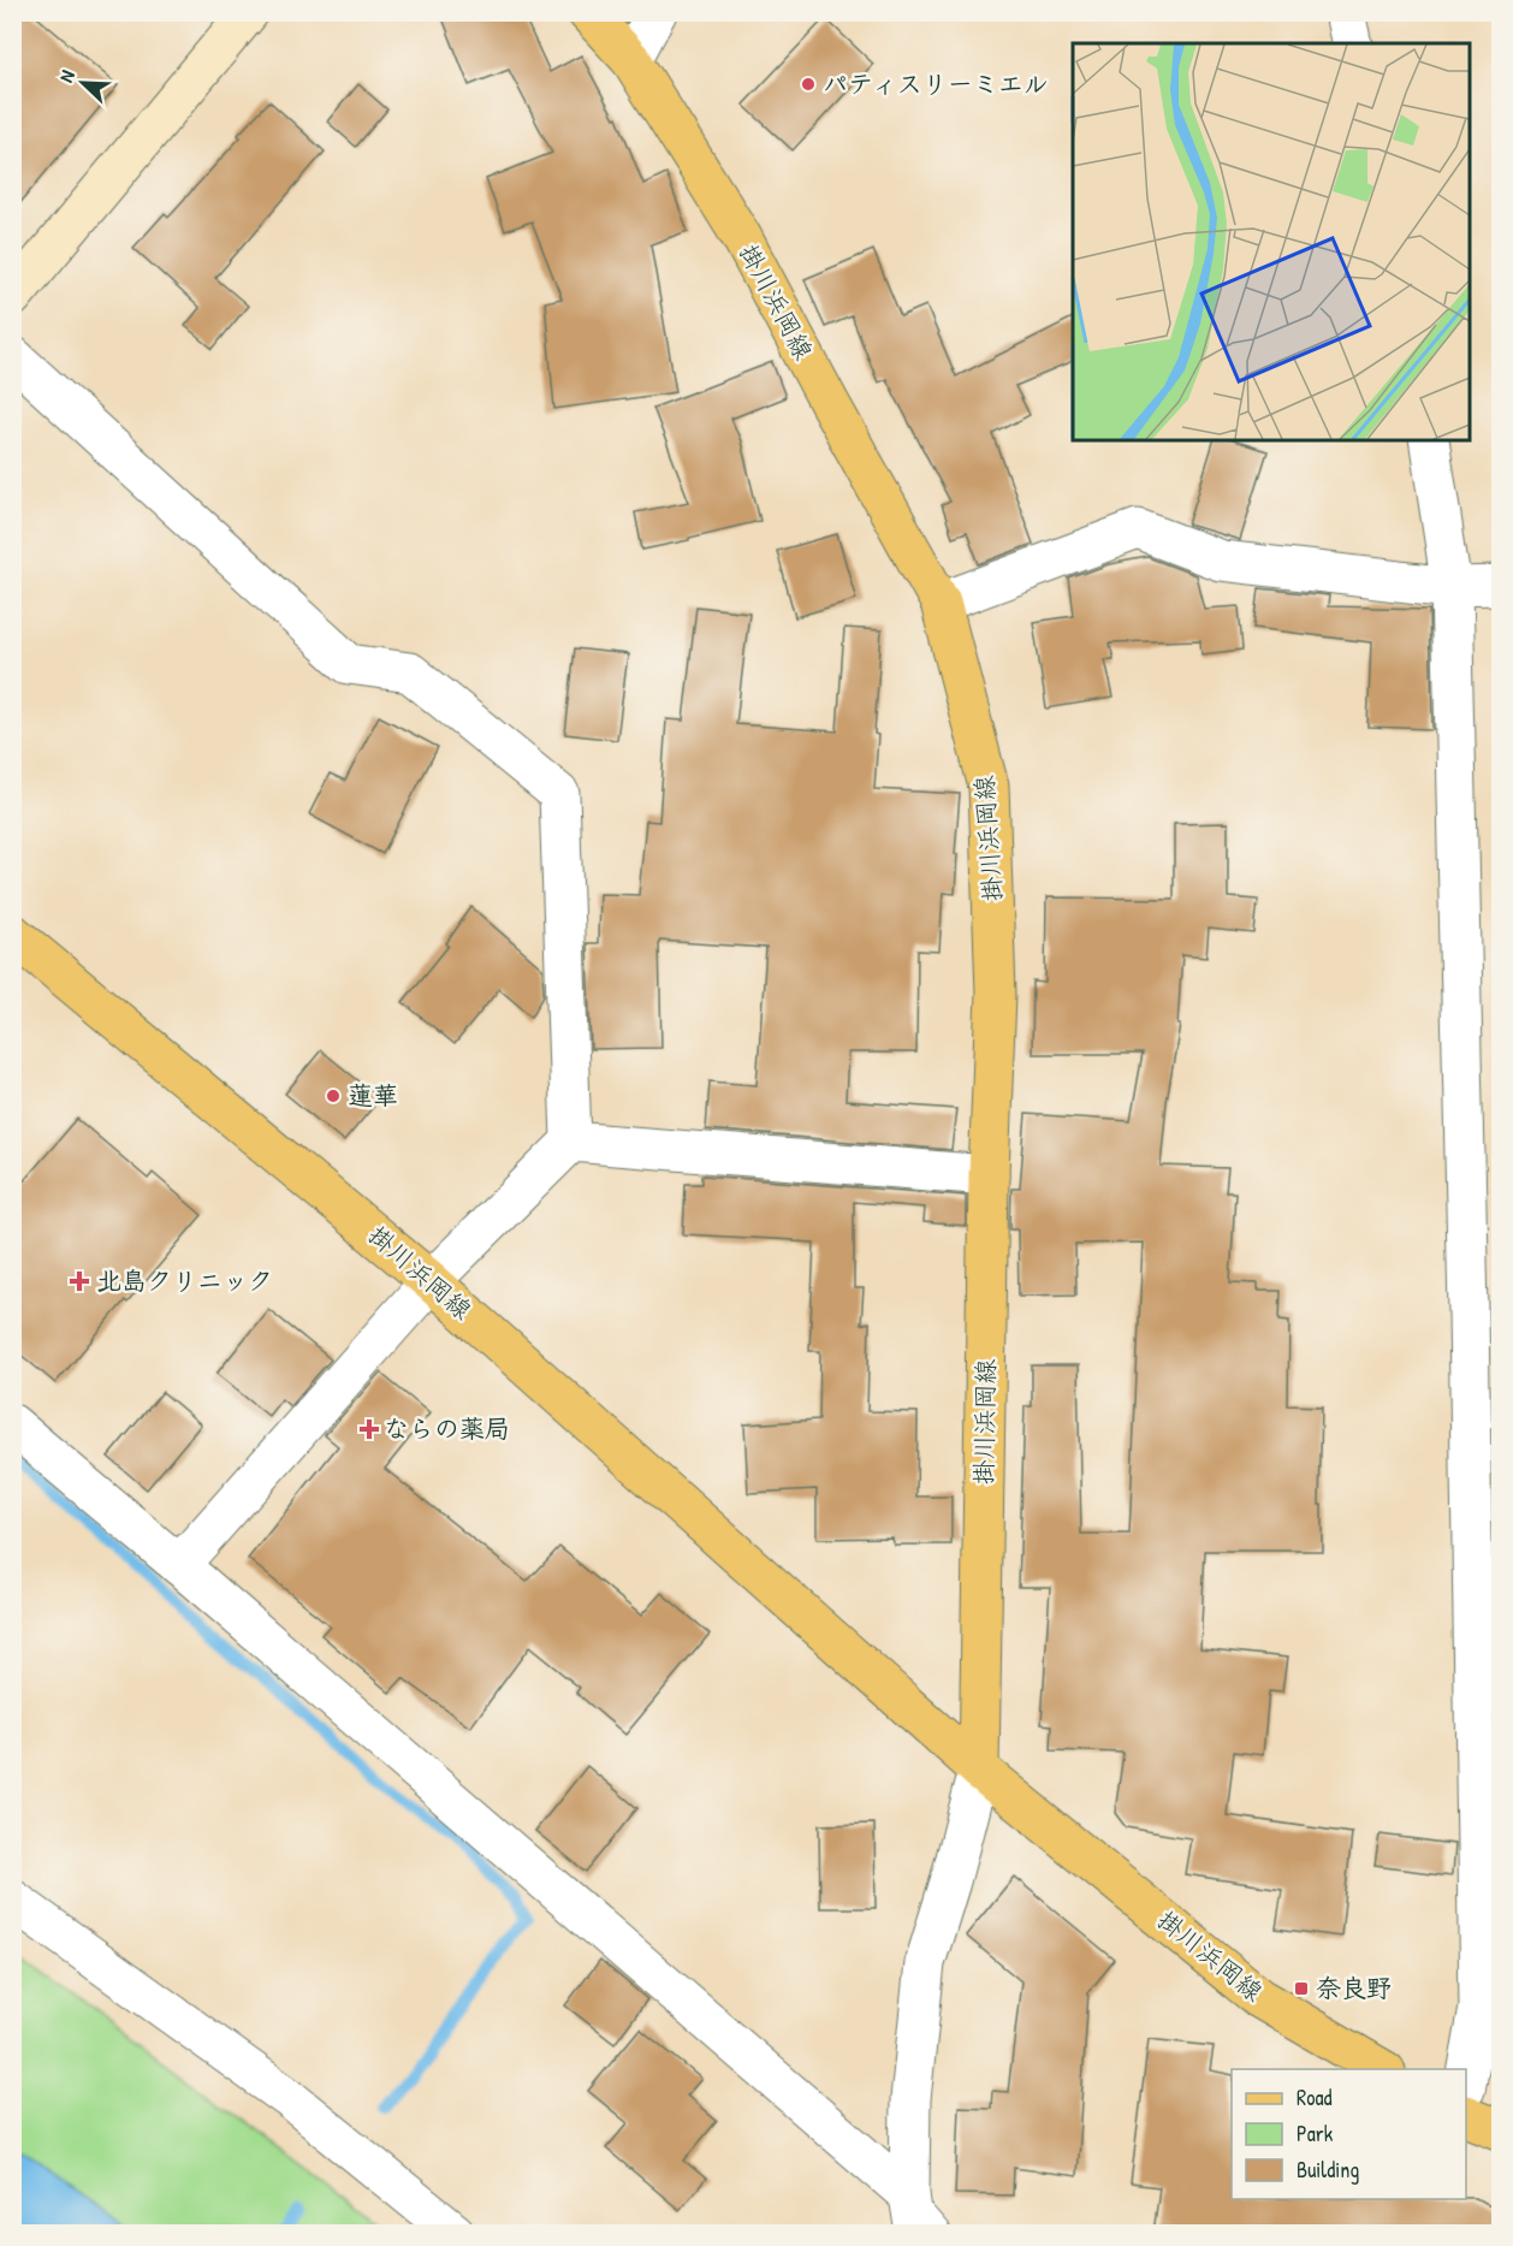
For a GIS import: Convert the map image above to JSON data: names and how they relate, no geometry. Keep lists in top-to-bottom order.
{
  "streets": {
    "main road": ["掛川浜岡線"]
  },
  "places": {
    "other": ["パティスリーミエル", "蓮華"],
    "health": ["北島クリニック", "ならの薬局"],
    "transit": ["奈良野"]
  },
  "legend": ["Road", "Park", "Building"],
  "north": "top left"
}
